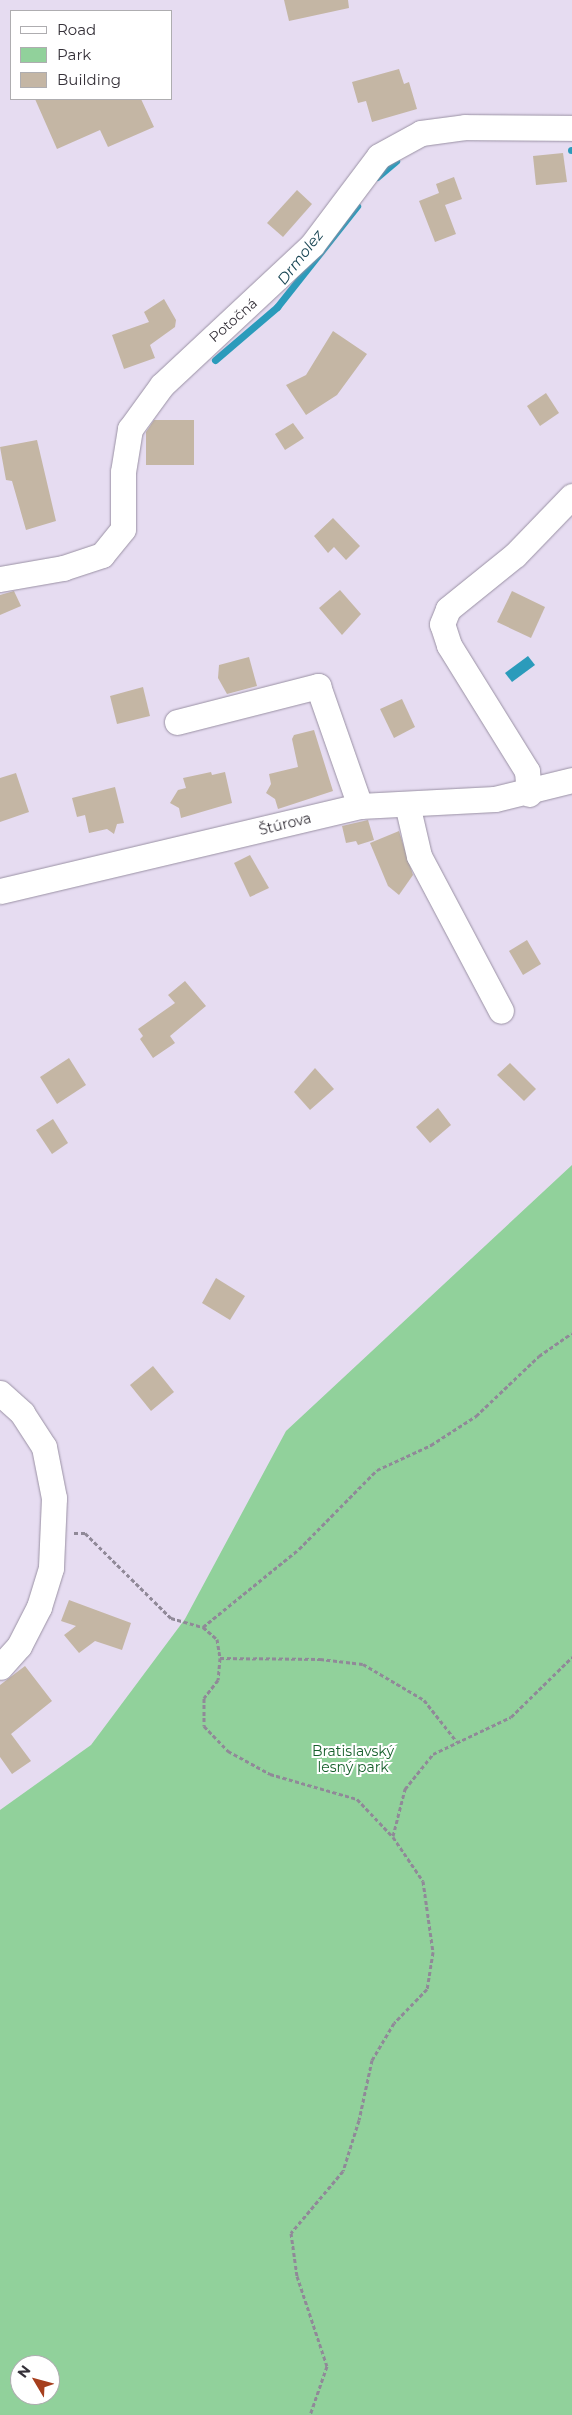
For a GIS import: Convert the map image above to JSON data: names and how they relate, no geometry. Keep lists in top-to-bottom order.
{
  "streets": {
    "street": ["Potočná", "Štúrova"]
  },
  "water": ["Drmolez"],
  "parks": ["Bratislavský lesný park"],
  "legend": ["Road", "Park", "Building"],
  "north": "top left"
}
